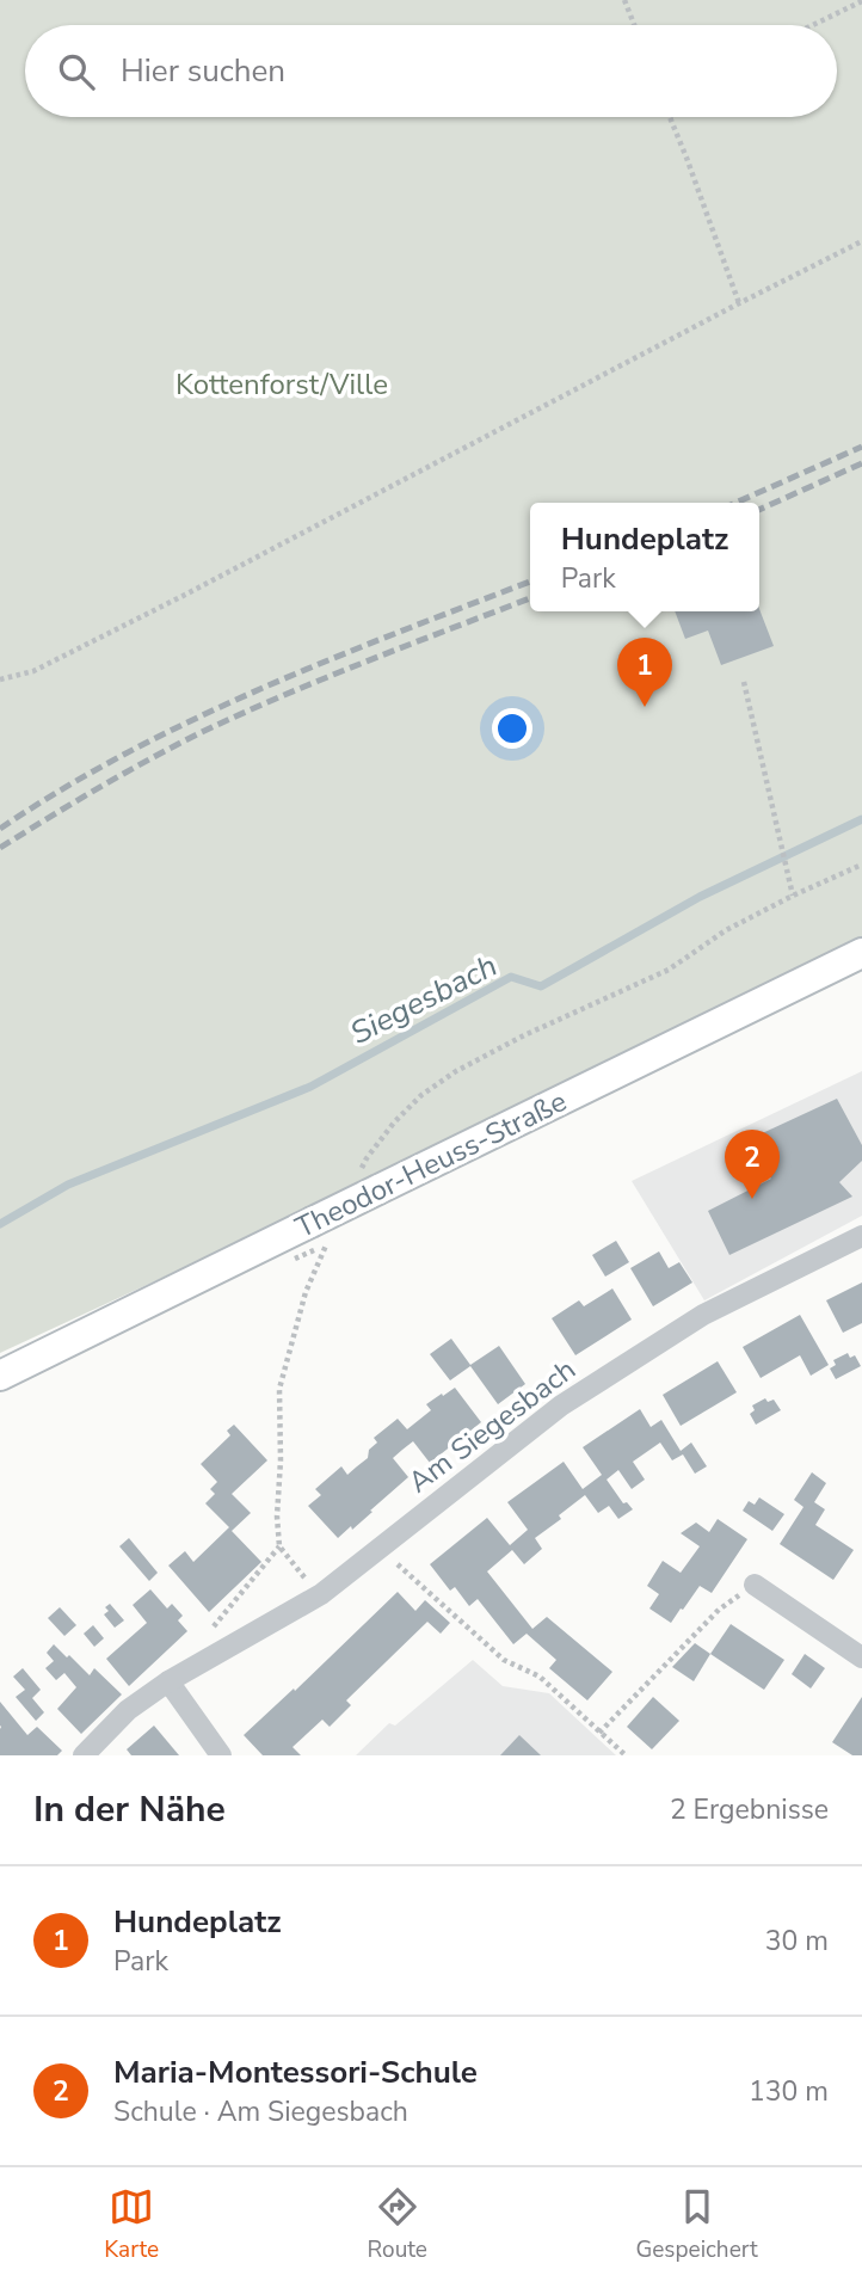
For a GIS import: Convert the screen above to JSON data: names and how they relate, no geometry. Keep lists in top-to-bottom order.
{
  "streets": {
    "main road": ["Theodor-Heuss-Straße"],
    "street": ["Am Siegesbach"]
  },
  "water": ["Siegesbach"],
  "parks": ["Kottenforst/Ville"],
  "page": {
    "search": "Hier suchen",
    "popup": ["Hundeplatz", "Park"],
    "pins": ["1", "2"],
    "heading": ["In der Nähe", "2 Ergebnisse"],
    "list": [
      {
        "mark": "1",
        "name": "Hundeplatz",
        "note": "Park",
        "value": "30 m"
      },
      {
        "mark": "2",
        "name": "Maria-Montessori-Schule",
        "note": "Schule · Am Siegesbach",
        "value": "130 m"
      }
    ],
    "nav": ["Karte", "Route", "Gespeichert"]
  }
}
